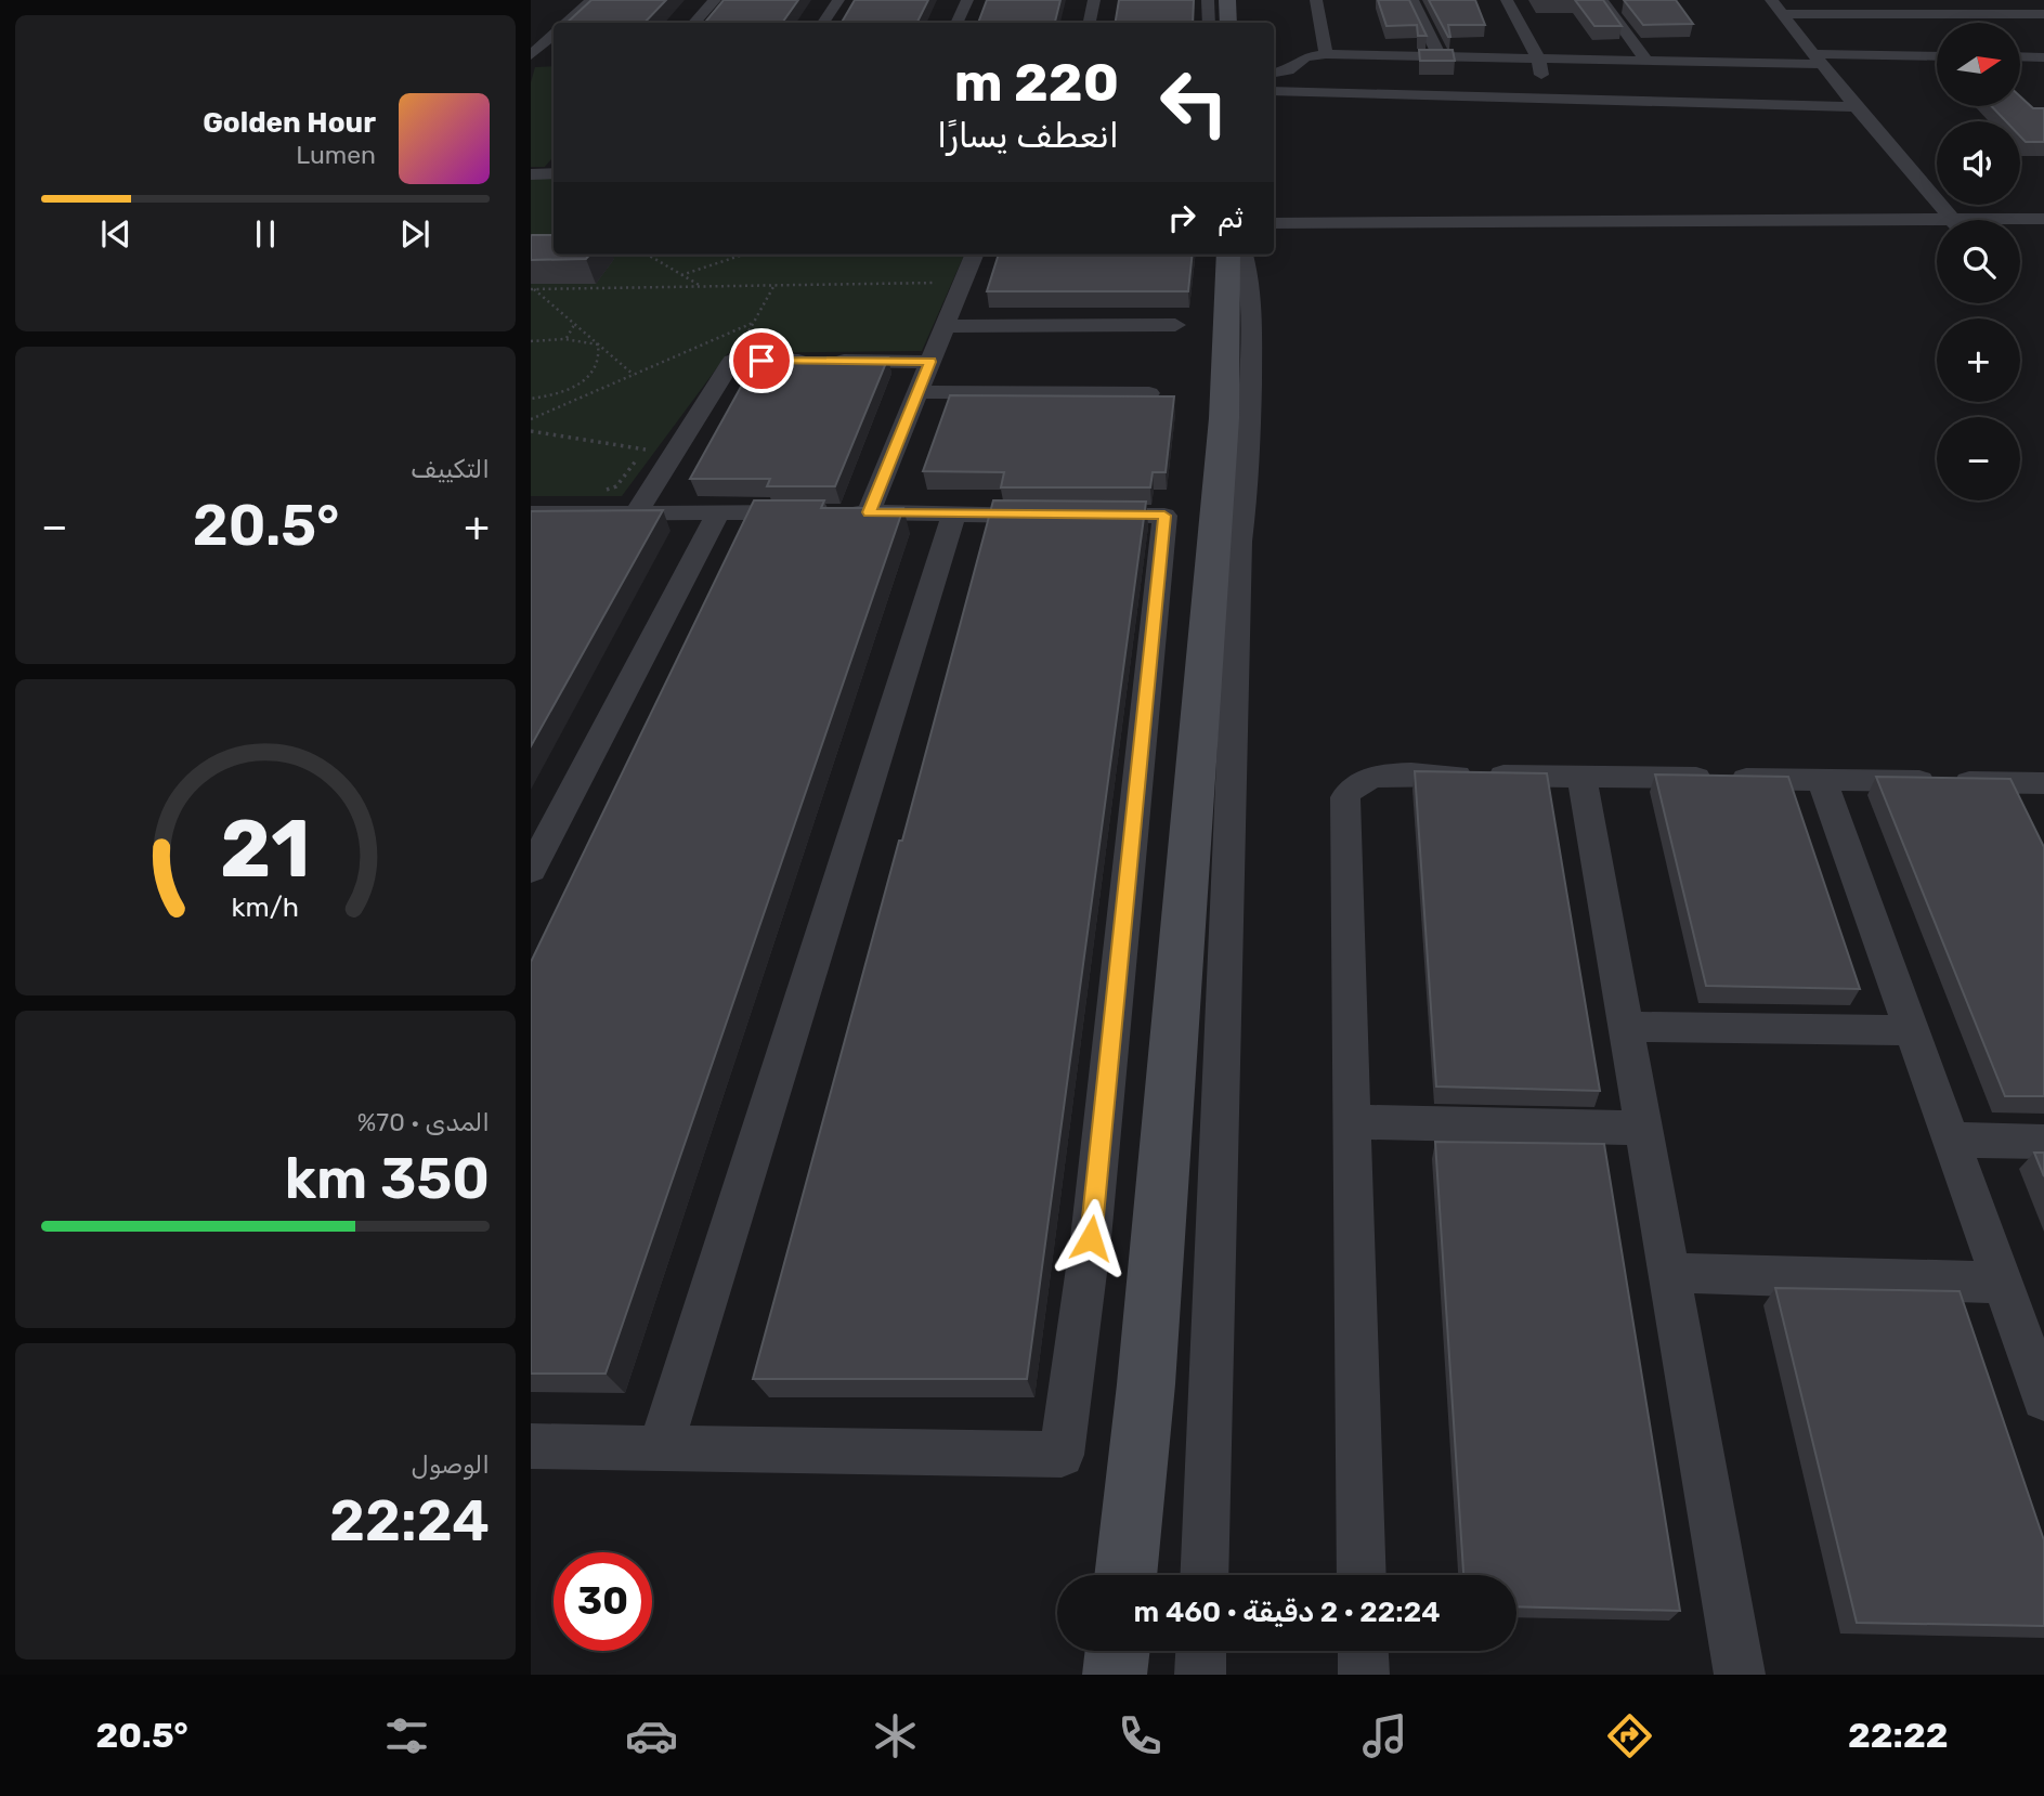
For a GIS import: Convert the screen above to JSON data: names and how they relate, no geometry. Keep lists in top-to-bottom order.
{
  "north": "right",
  "page": {
    "map_buttons": ["+", "−"],
    "turn": ["220 m", "انعطف يسارًا"],
    "song": ["Golden Hour", "Lumen"],
    "then": "ثم",
    "tile": [
      "التكييف",
      ["المدى · 70%", "350 km"],
      ["الوصول", "22:24"]
    ],
    "heat": ["−", "20.5°", "+"],
    "limit": "30",
    "trip": "22:24 · 2 دقيقة · 460 m",
    "tabs": ["22:22", "20.5°"],
    "gauge": ["21", "km/h"]
  }
}
